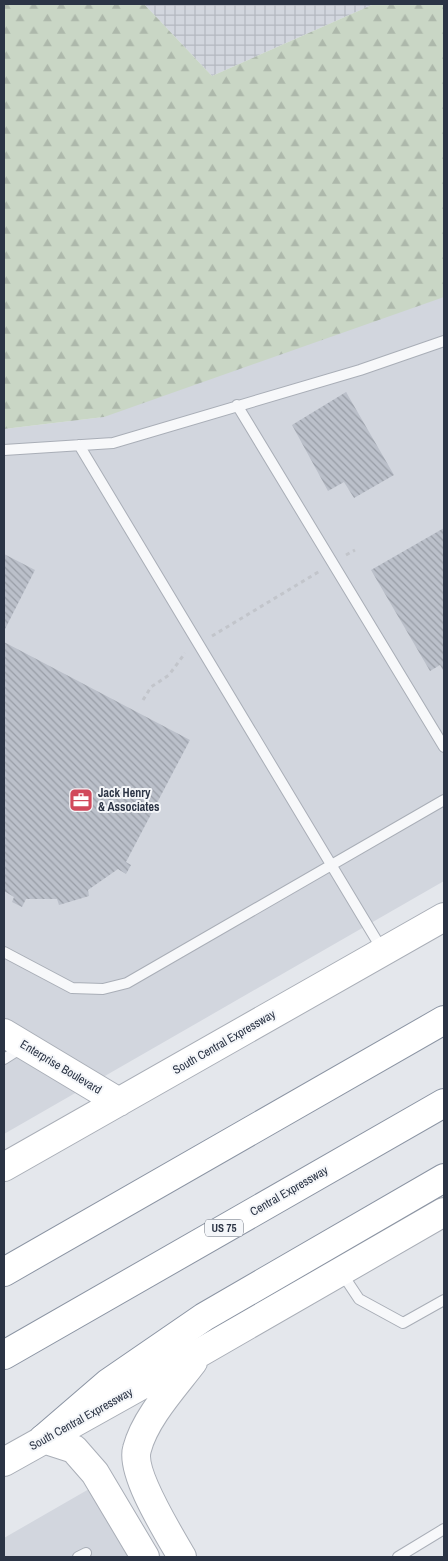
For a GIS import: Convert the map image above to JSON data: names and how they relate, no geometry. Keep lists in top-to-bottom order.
{
  "streets": {
    "main road": [
      "South Central Expressway",
      "Enterprise Boulevard",
      "Central Expressway",
      "US 75"
    ]
  },
  "crossings": [
    ["South Central Expressway", "Enterprise Boulevard"]
  ],
  "places": {
    "office": ["Jack Henry & Associates"]
  }
}
